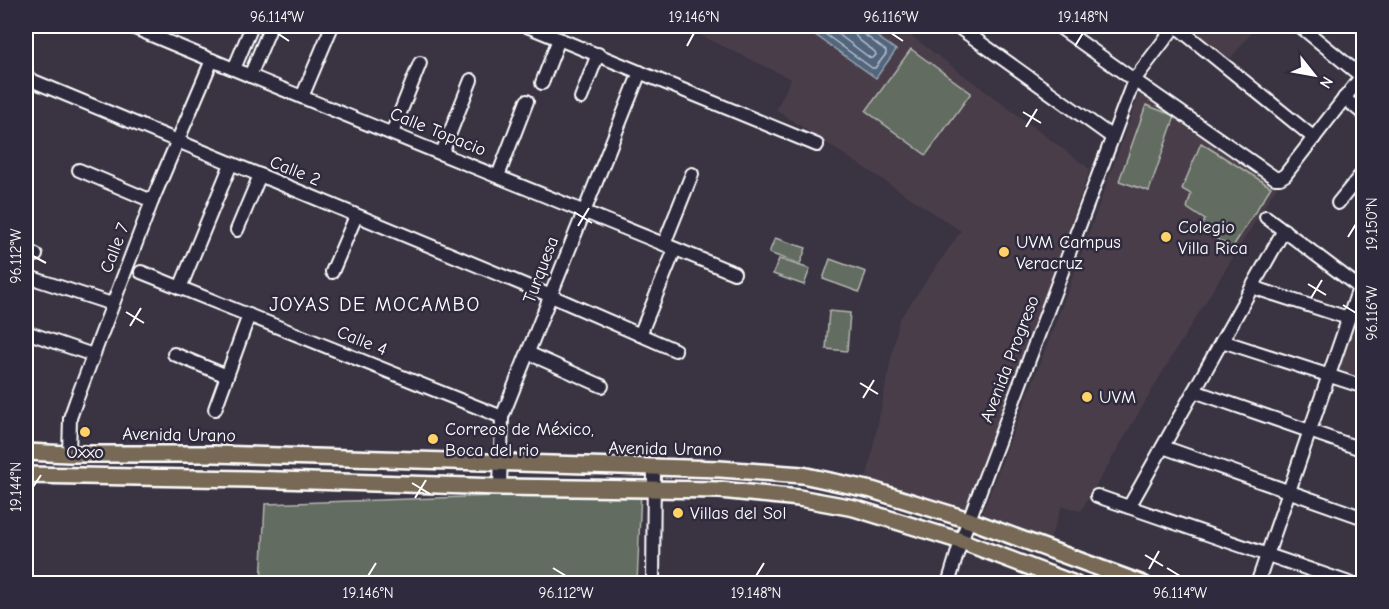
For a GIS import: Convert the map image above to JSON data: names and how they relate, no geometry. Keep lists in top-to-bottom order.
{
  "streets": {
    "main road": ["Avenida Urano"],
    "street": [
      "Calle Topacio",
      "Calle 2",
      "Calle 7",
      "Turquesa",
      "Calle 4",
      "Avenida Progreso"
    ]
  },
  "crossings": [
    ["Calle Topacio", "Calle 7"],
    ["Calle Topacio", "Turquesa"],
    ["Calle 2", "Calle 7"],
    ["Calle 2", "Turquesa"],
    ["Calle 7", "Avenida Urano"],
    ["Turquesa", "Calle 4"],
    ["Turquesa", "Avenida Urano"],
    ["Avenida Progreso", "Avenida Urano"]
  ],
  "districts": ["JOYAS DE MOCAMBO"],
  "places": [
    "Colegio Villa Rica",
    "UVM Campus Veracruz",
    "UVM",
    "Oxxo",
    "Correos de México, Boca del rio",
    "Villas del Sol"
  ],
  "north": "bottom right",
  "coordinates": [
    "96.114°W",
    "19.146°N",
    "96.116°W",
    "19.148°N",
    "19.150°N",
    "96.112°W",
    "19.144°N"
  ]
}
